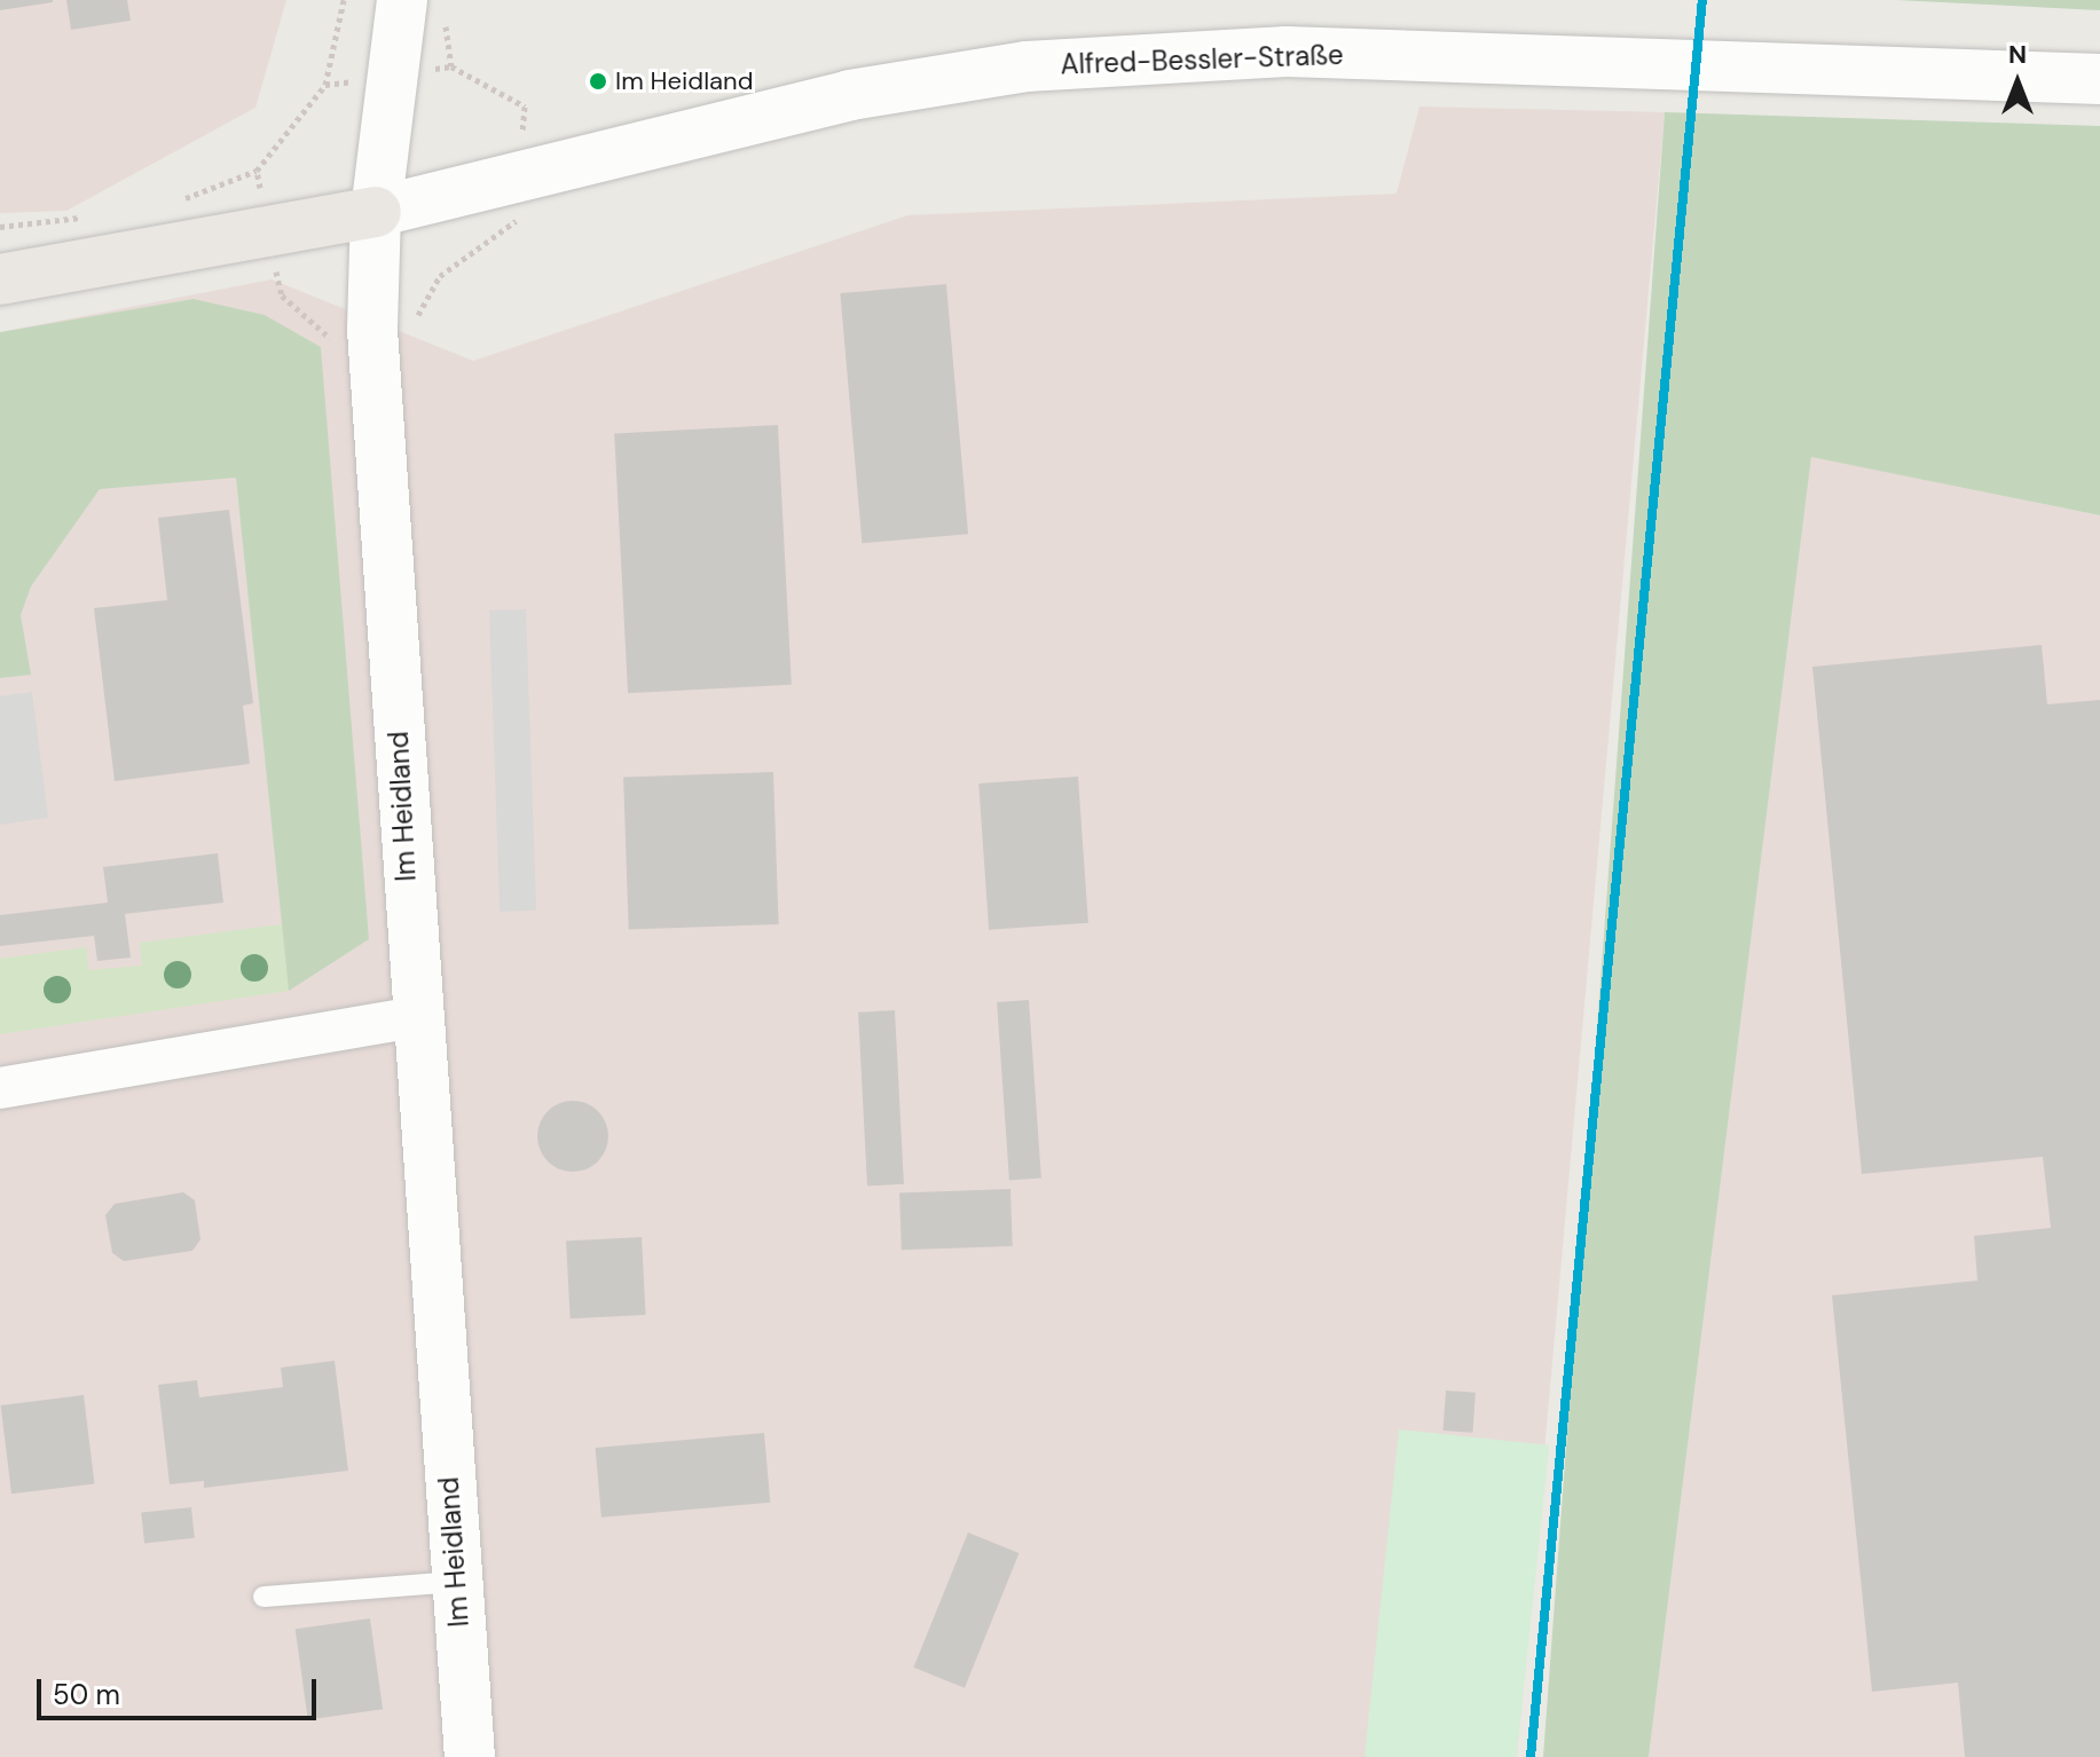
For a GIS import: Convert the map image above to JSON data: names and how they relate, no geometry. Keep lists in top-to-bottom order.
{
  "streets": {
    "street": ["Alfred-Bessler-Straße", "Im Heidland"]
  },
  "crossings": [
    ["Alfred-Bessler-Straße", "Im Heidland"]
  ],
  "places": ["Im Heidland"],
  "scale_bar": "50 m",
  "north": "top"
}
